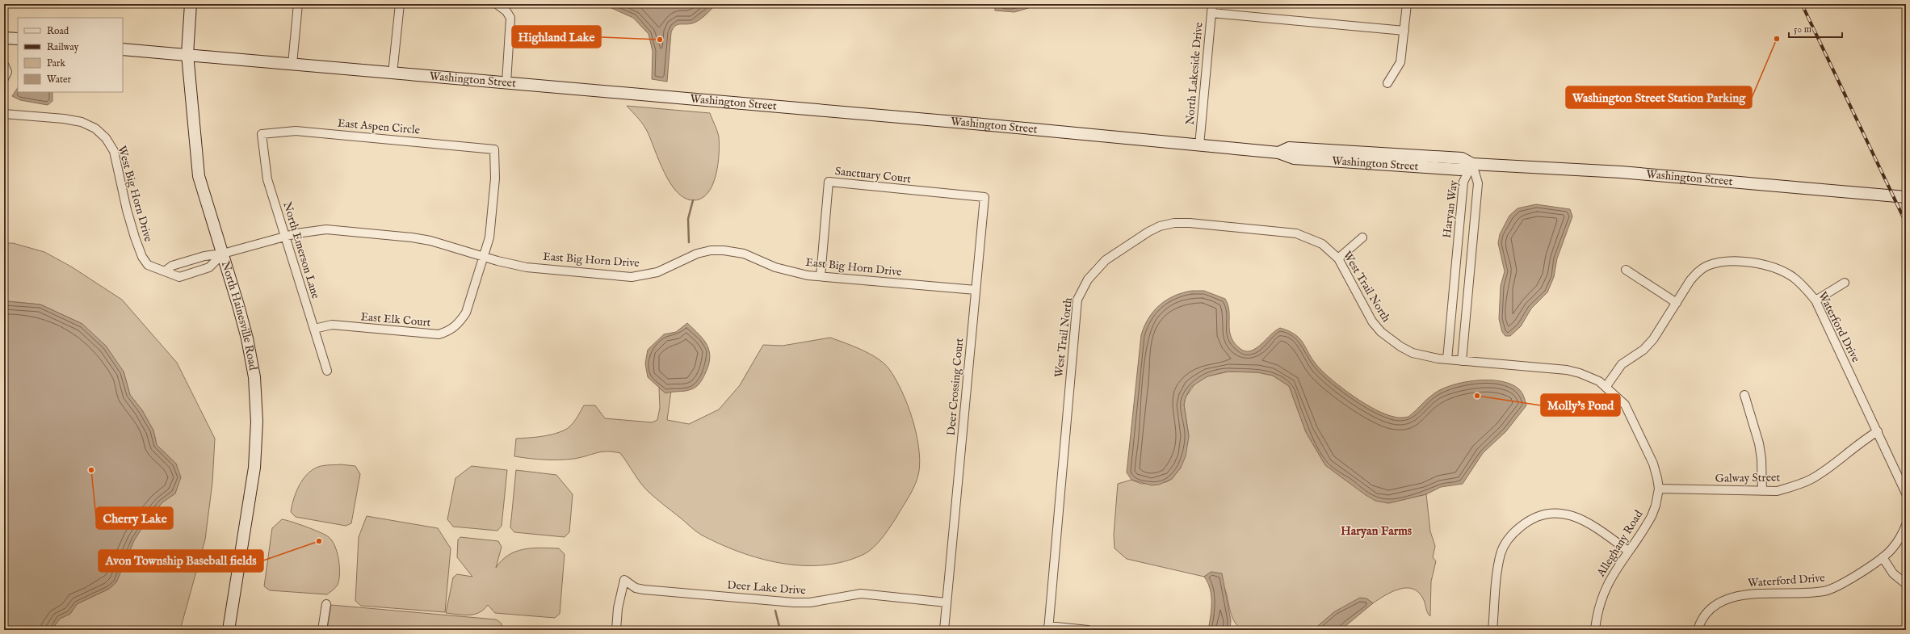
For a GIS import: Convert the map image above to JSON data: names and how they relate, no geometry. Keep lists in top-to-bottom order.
{
  "streets": {
    "main road": ["Washington Street", "North Hainesville Road"],
    "street": [
      "North Lakeside Drive",
      "East Aspen Circle",
      "Sanctuary Court",
      "West Big Horn Drive",
      "Haryan Way",
      "North Emerson Lane",
      "East Big Horn Drive",
      "West Trail North",
      "East Elk Court",
      "Waterford Drive",
      "Deer Crossing Court",
      "Galway Street",
      "Alleghany Road",
      "Deer Lake Drive"
    ]
  },
  "crossings": [
    ["North Lakeside Drive", "Washington Street"],
    ["Washington Street", "Haryan Way"],
    ["Washington Street", "North Hainesville Road"],
    ["East Aspen Circle", "North Emerson Lane"],
    ["East Aspen Circle", "East Elk Court"],
    ["Sanctuary Court", "East Big Horn Drive"],
    ["Sanctuary Court", "Deer Crossing Court"],
    ["West Big Horn Drive", "East Big Horn Drive"],
    ["West Big Horn Drive", "North Hainesville Road"],
    ["Haryan Way", "West Trail North"],
    ["Haryan Way", "Alleghany Road"],
    ["North Emerson Lane", "East Big Horn Drive"],
    ["North Emerson Lane", "East Elk Court"],
    ["East Big Horn Drive", "North Hainesville Road"],
    ["East Big Horn Drive", "East Elk Court"],
    ["East Big Horn Drive", "Deer Crossing Court"],
    ["West Trail North", "Alleghany Road"],
    ["Waterford Drive", "Galway Street"],
    ["Waterford Drive", "Alleghany Road"],
    ["Deer Crossing Court", "Deer Lake Drive"],
    ["Galway Street", "Alleghany Road"]
  ],
  "districts": ["Haryan Farms"],
  "places": [
    "Washington Street Station Parking",
    "Highland Lake",
    "Molly's Pond",
    "Cherry Lake",
    "Avon Township Baseball fields"
  ],
  "legend": [
    "Road",
    "Railway",
    "Park",
    "Water"
  ],
  "scale_bar": "50 m"
}
